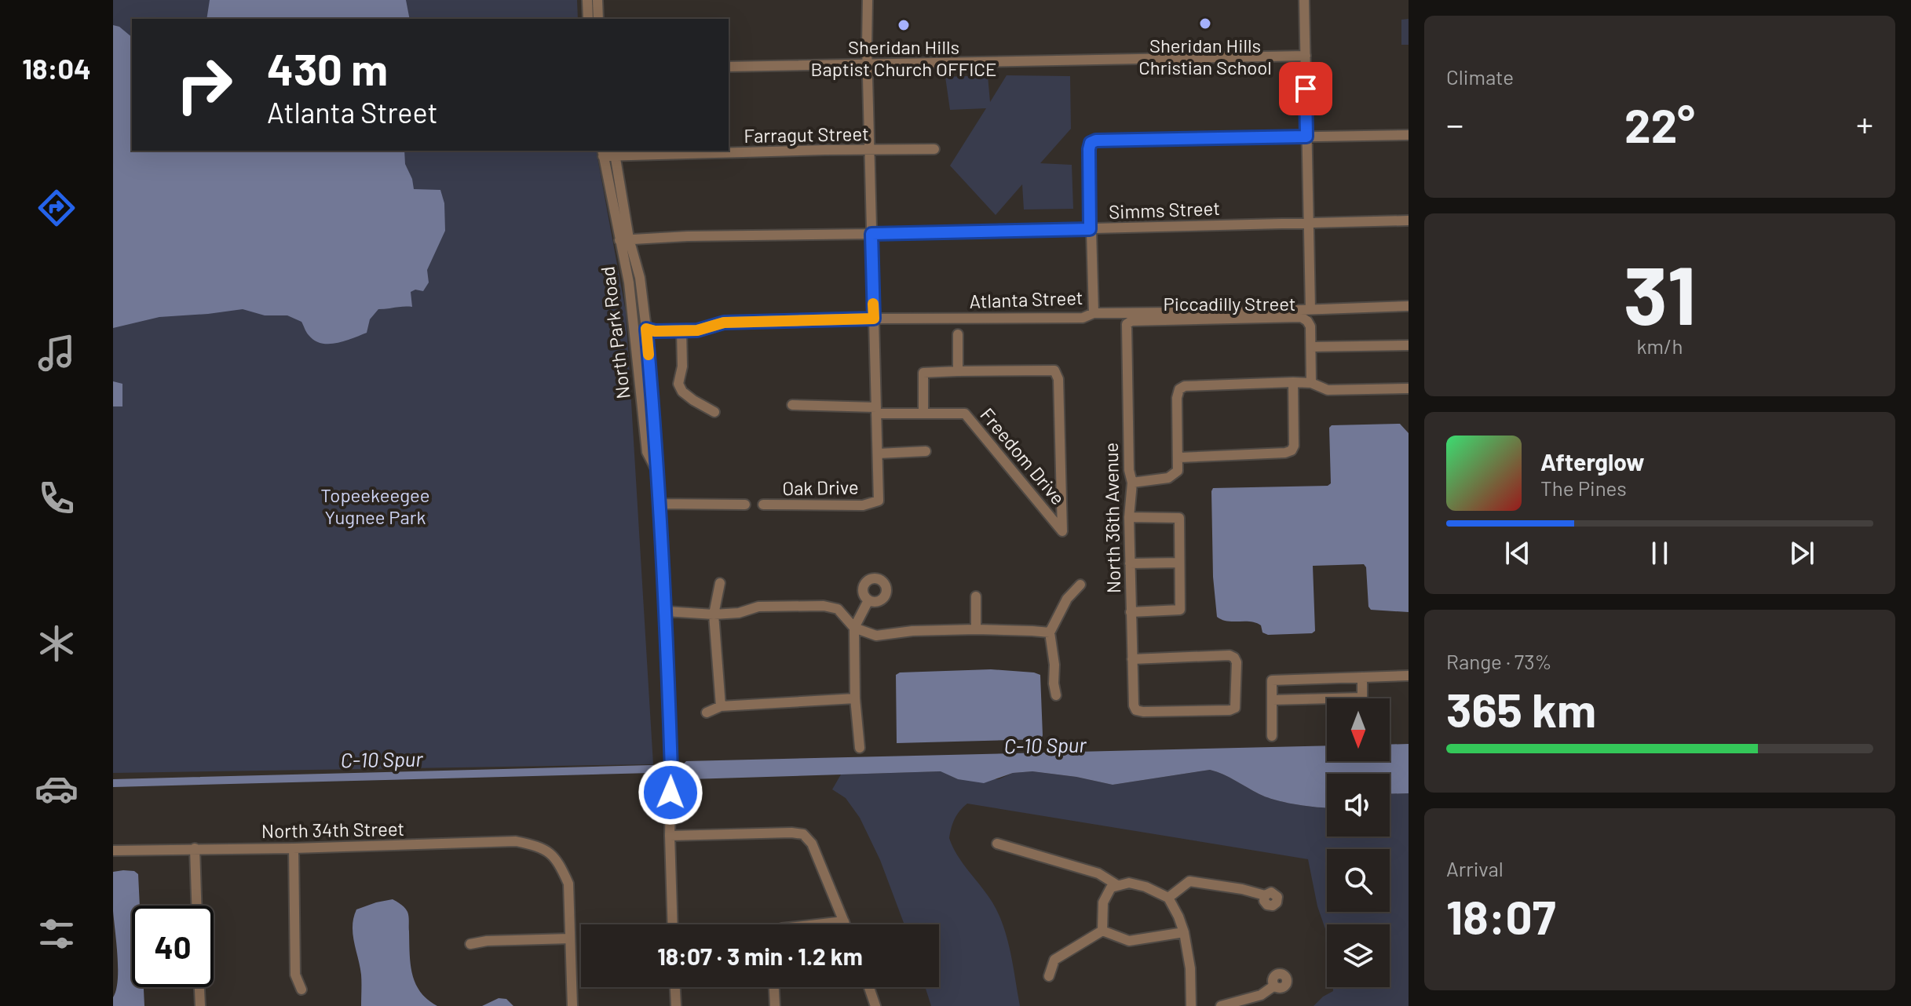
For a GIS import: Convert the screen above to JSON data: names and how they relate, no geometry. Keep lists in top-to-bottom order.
{
  "streets": {
    "street": [
      "Farragut Street",
      "Simms Street",
      "Atlanta Street",
      "Piccadilly Street",
      "North Park Road",
      "Freedom Drive",
      "Oak Drive",
      "North 36th Avenue",
      "North 34th Street"
    ]
  },
  "crossings": [
    ["Farragut Street", "North Park Road"],
    ["Simms Street", "North Park Road"],
    ["Atlanta Street", "North Park Road"],
    ["Piccadilly Street", "North 36th Avenue"]
  ],
  "water": ["C-10 Spur"],
  "parks": ["Topeekeegee Yugnee Park"],
  "places": ["Sheridan Hills Christian School", "Sheridan Hills Baptist Church OFFICE"],
  "north": "bottom",
  "page": {
    "tabs": "18:04",
    "tile": [
      "Climate",
      ["31", "km/h"],
      ["Range · 73%", "365 km"],
      ["Arrival", "18:07"]
    ],
    "turn": ["430 m", "Atlanta Street"],
    "heat": ["−", "22°", "+"],
    "song": ["Afterglow", "The Pines"],
    "limit": "40",
    "trip": "18:07 · 3 min · 1.2 km"
  }
}
